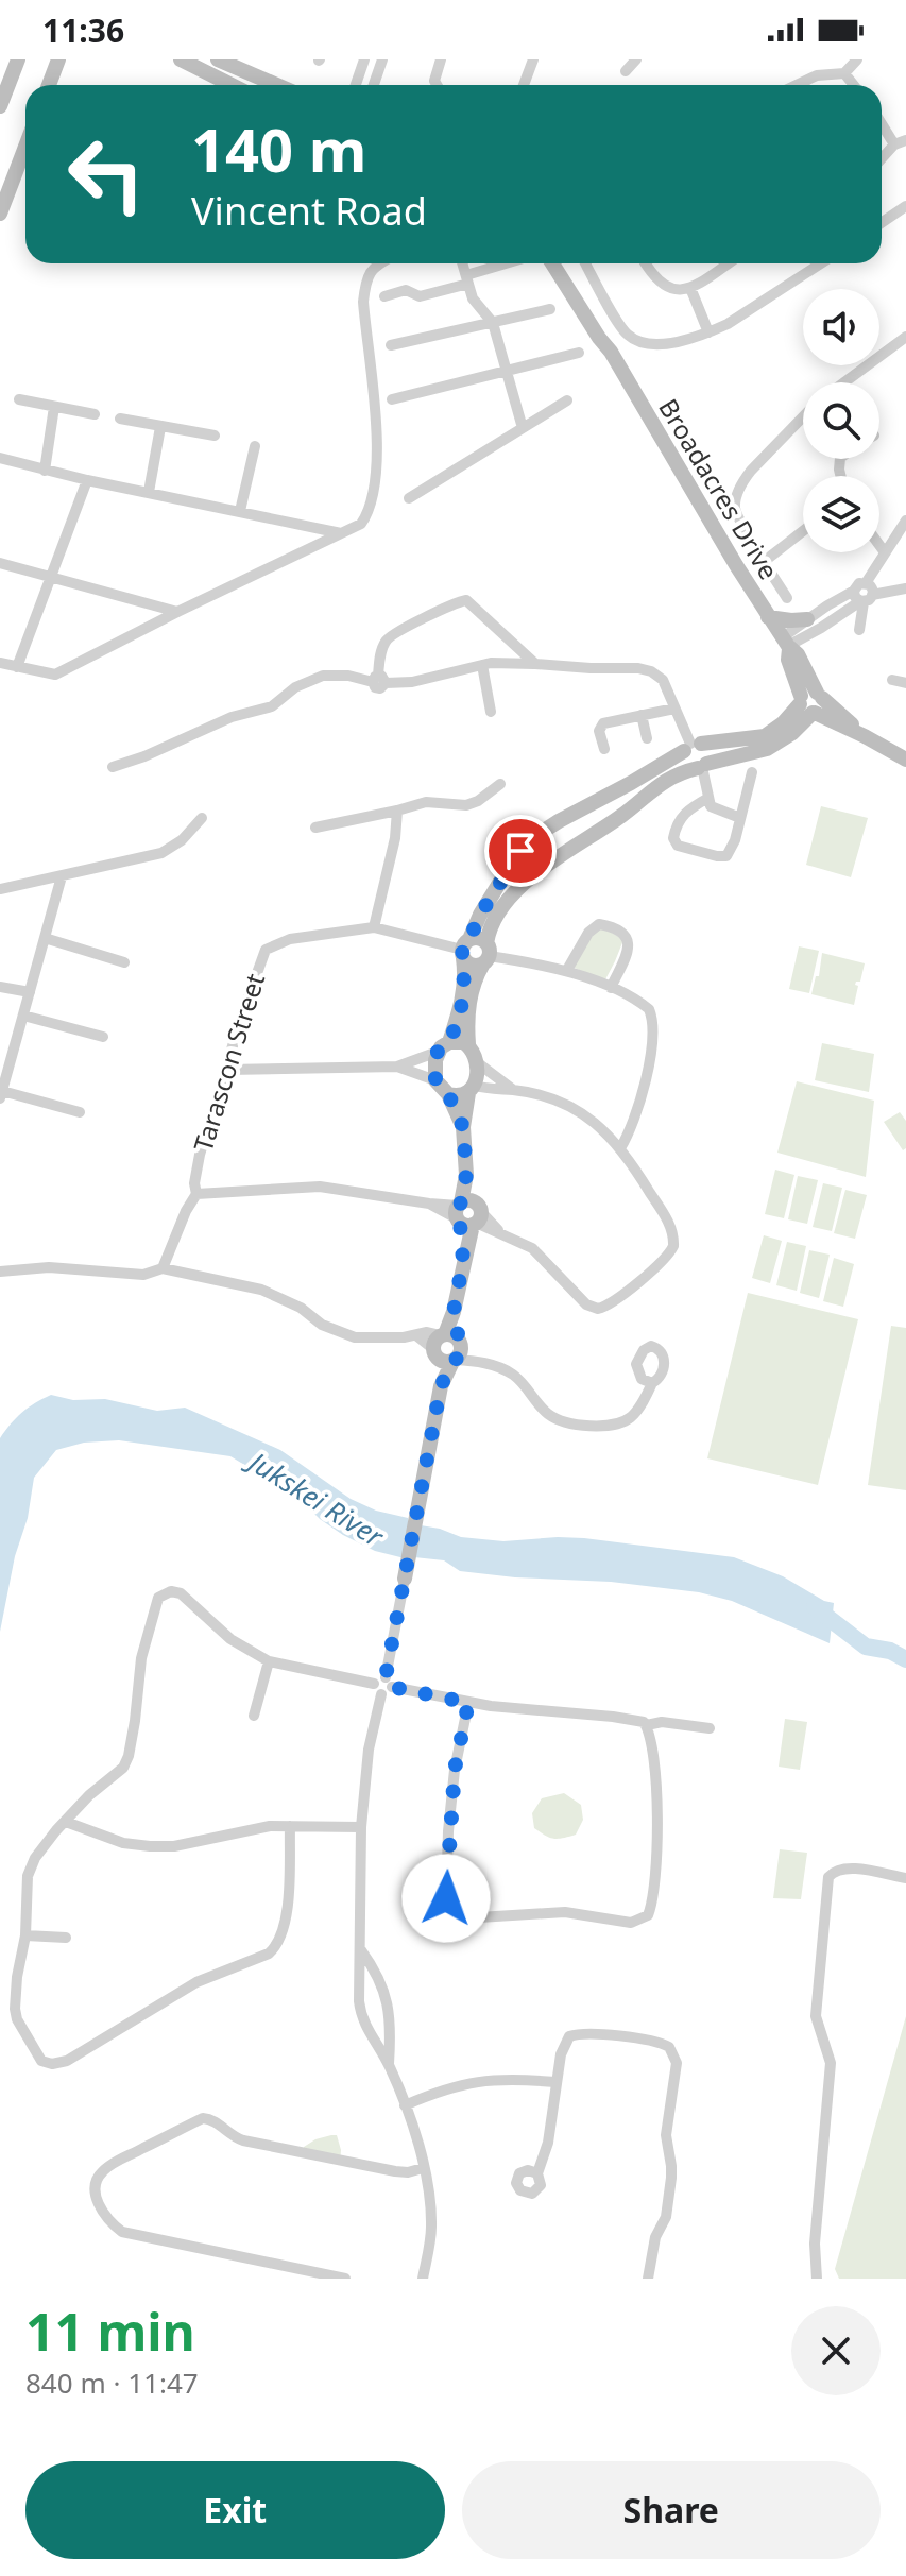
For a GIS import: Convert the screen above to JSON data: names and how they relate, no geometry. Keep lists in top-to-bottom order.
{
  "streets": {
    "street": ["Broadacres Drive", "Tarascon Street"]
  },
  "water": ["Jukskei River"],
  "page": {
    "status": "11:36",
    "turn": ["140 m", "Vincent Road"],
    "heading": ["11 min", "840 m · 11:47"],
    "buttons": ["Exit", "Share"]
  }
}
